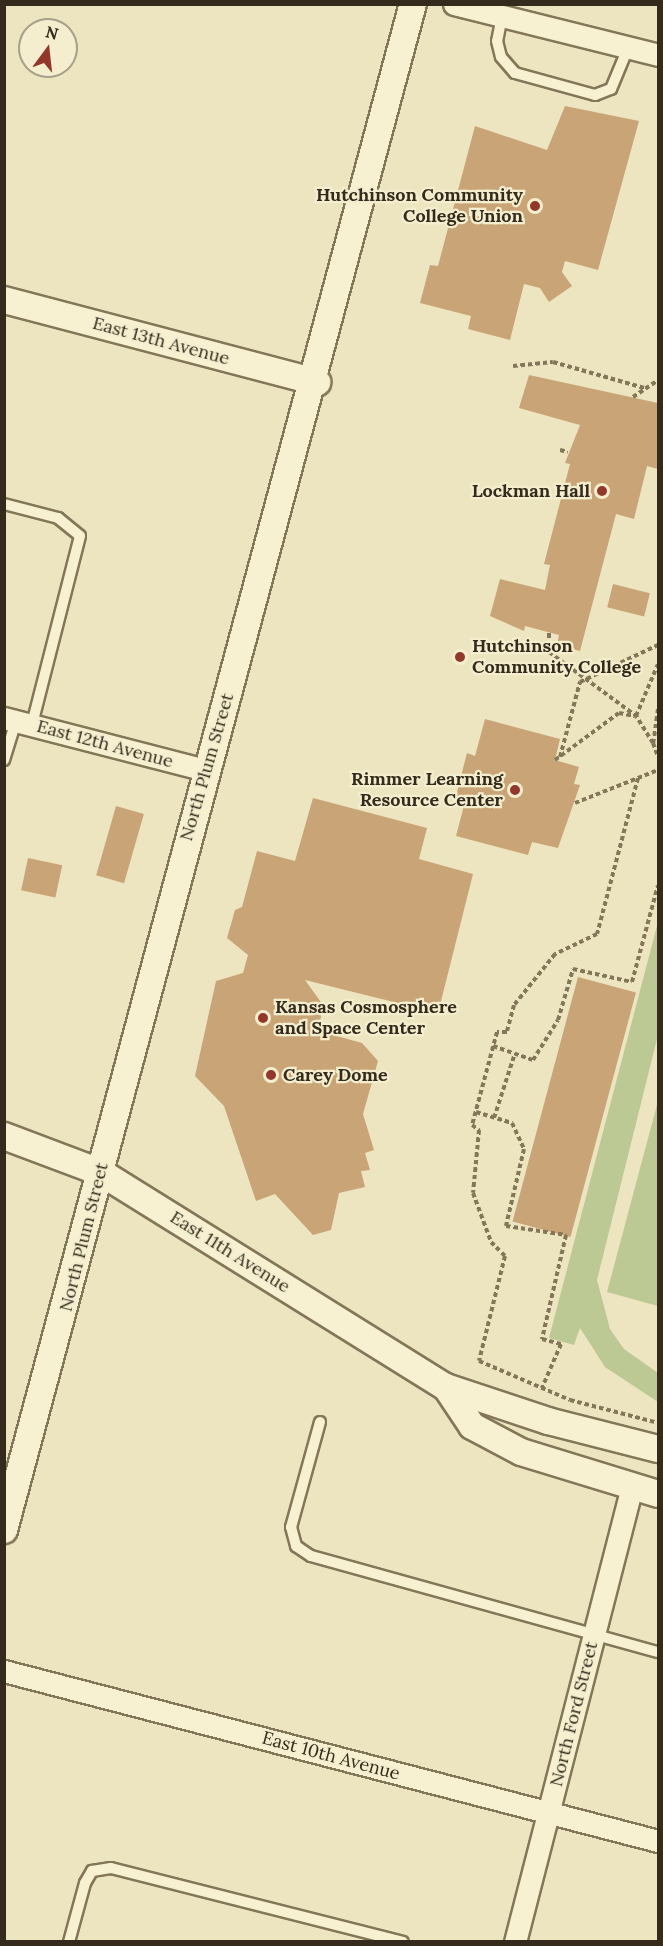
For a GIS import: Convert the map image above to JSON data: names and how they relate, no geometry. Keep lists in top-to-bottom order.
{
  "streets": {
    "street": [
      "East 13th Avenue",
      "East 12th Avenue",
      "North Plum Street",
      "East 11th Avenue",
      "North Ford Street",
      "East 10th Avenue"
    ]
  },
  "crossings": [
    ["East 13th Avenue", "North Plum Street"],
    ["East 12th Avenue", "North Plum Street"],
    ["North Plum Street", "East 11th Avenue"],
    ["East 11th Avenue", "North Ford Street"],
    ["North Ford Street", "East 10th Avenue"]
  ],
  "places": [
    "Hutchinson Community College Union",
    "Lockman Hall",
    "Hutchinson Community College",
    "Rimmer Learning Resource Center",
    "Kansas Cosmosphere and Space Center",
    "Carey Dome"
  ],
  "north": "top"
}
